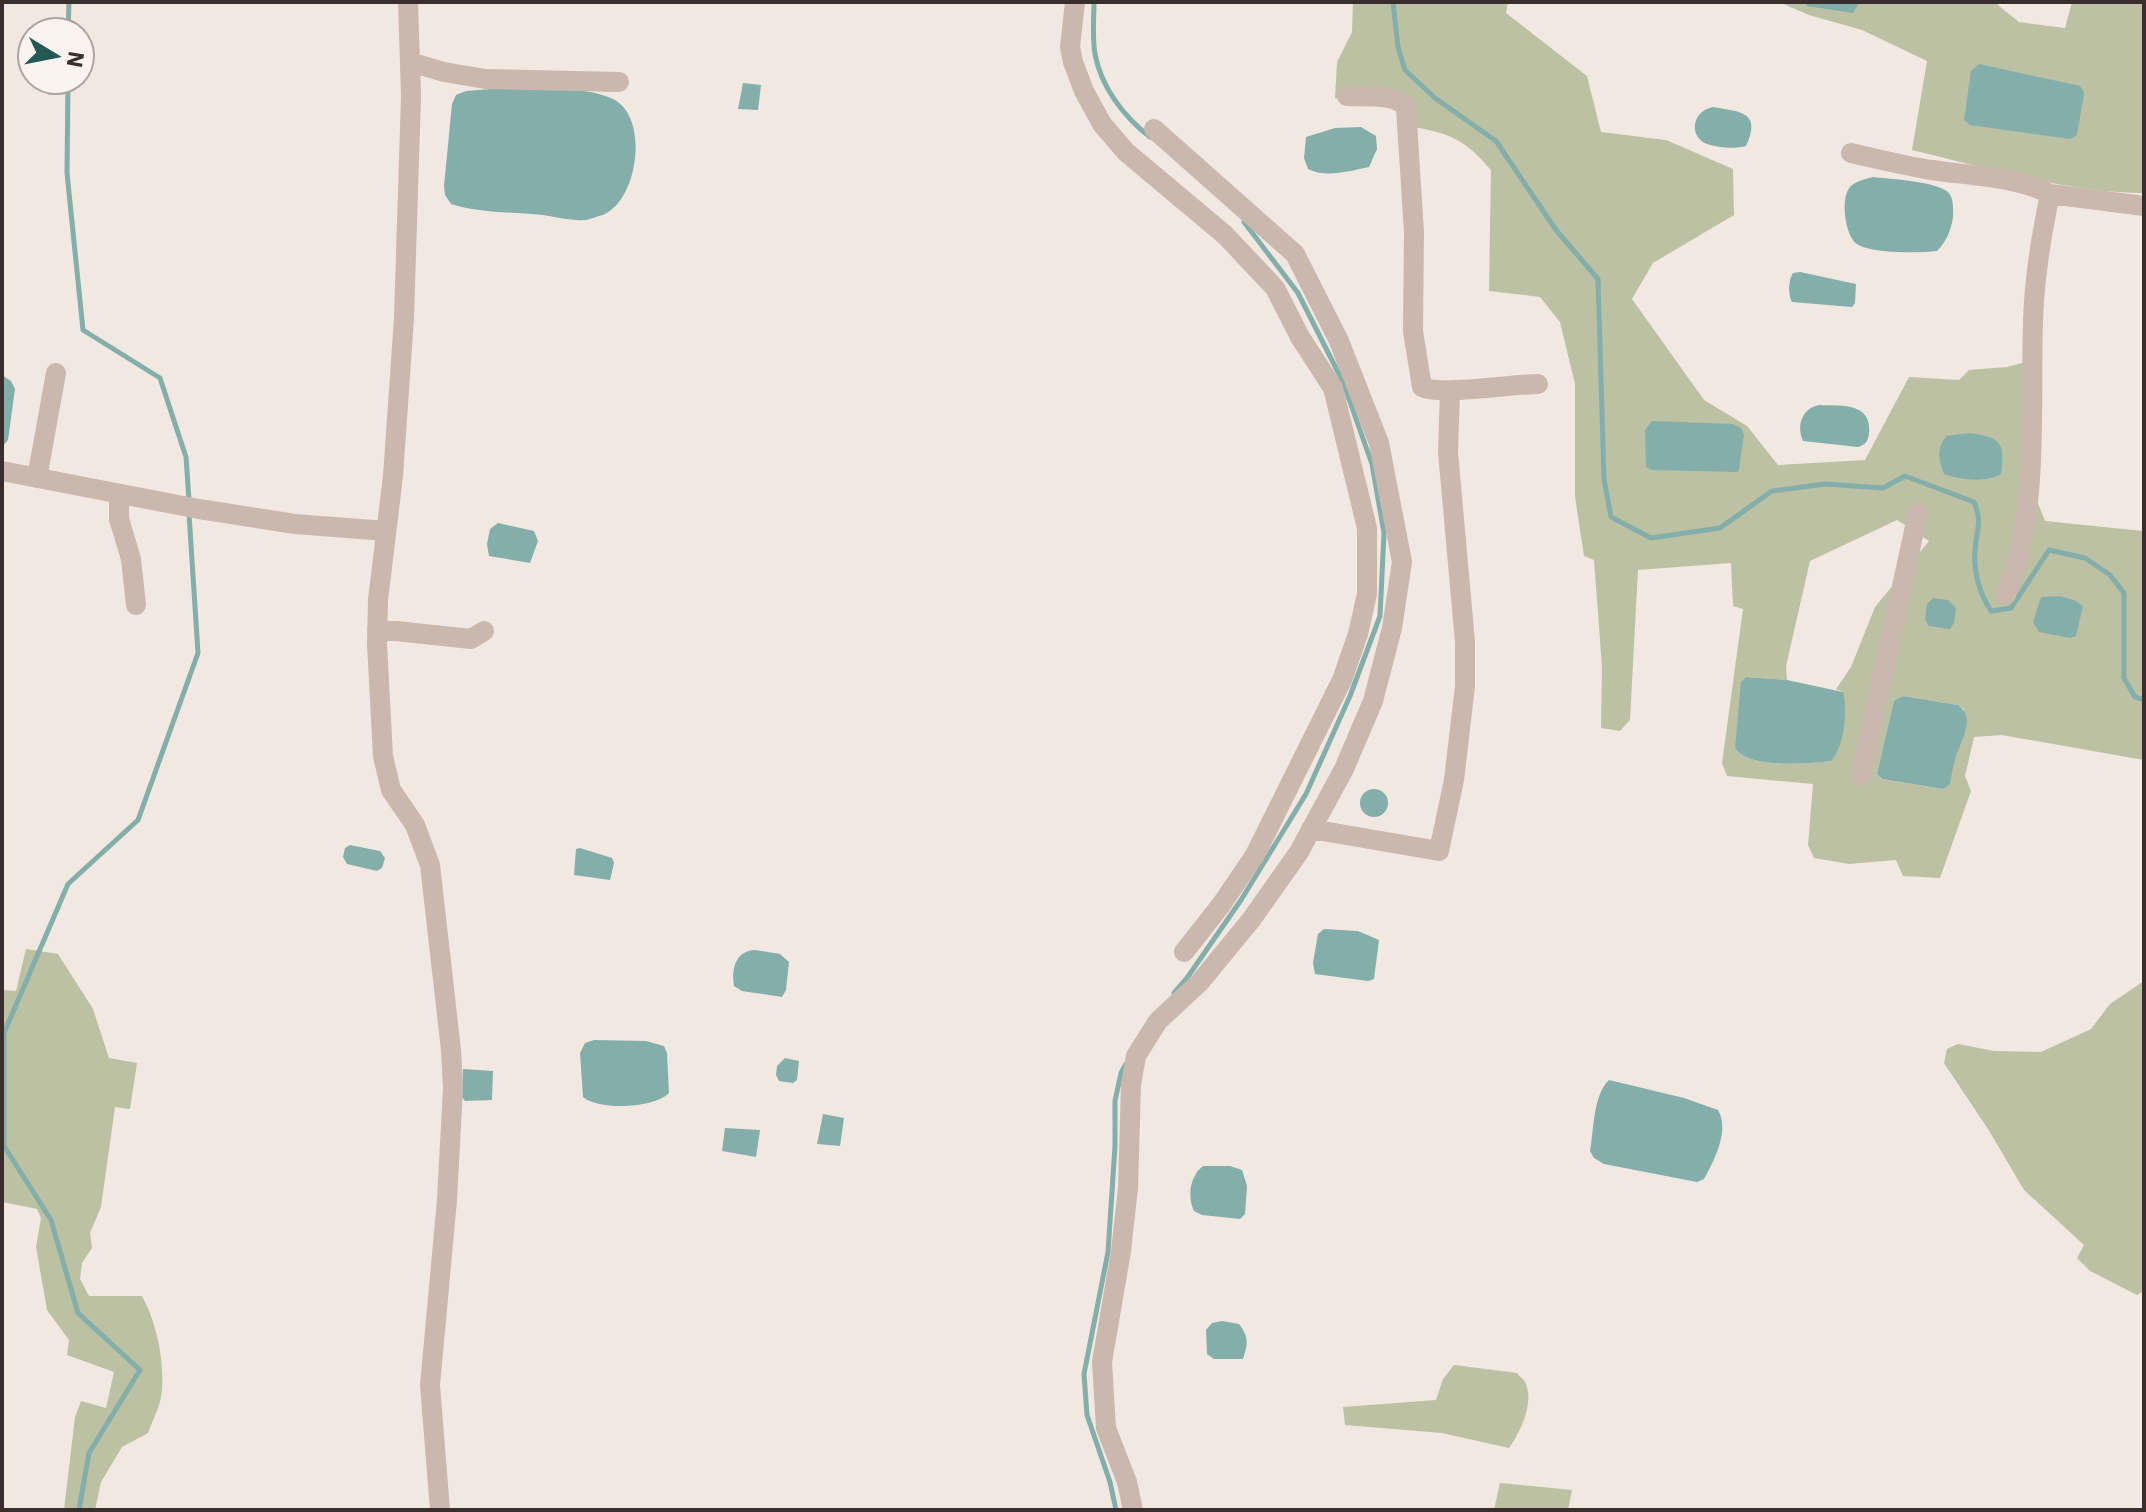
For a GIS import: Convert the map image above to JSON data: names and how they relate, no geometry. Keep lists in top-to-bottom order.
{
  "north": "right"
}
